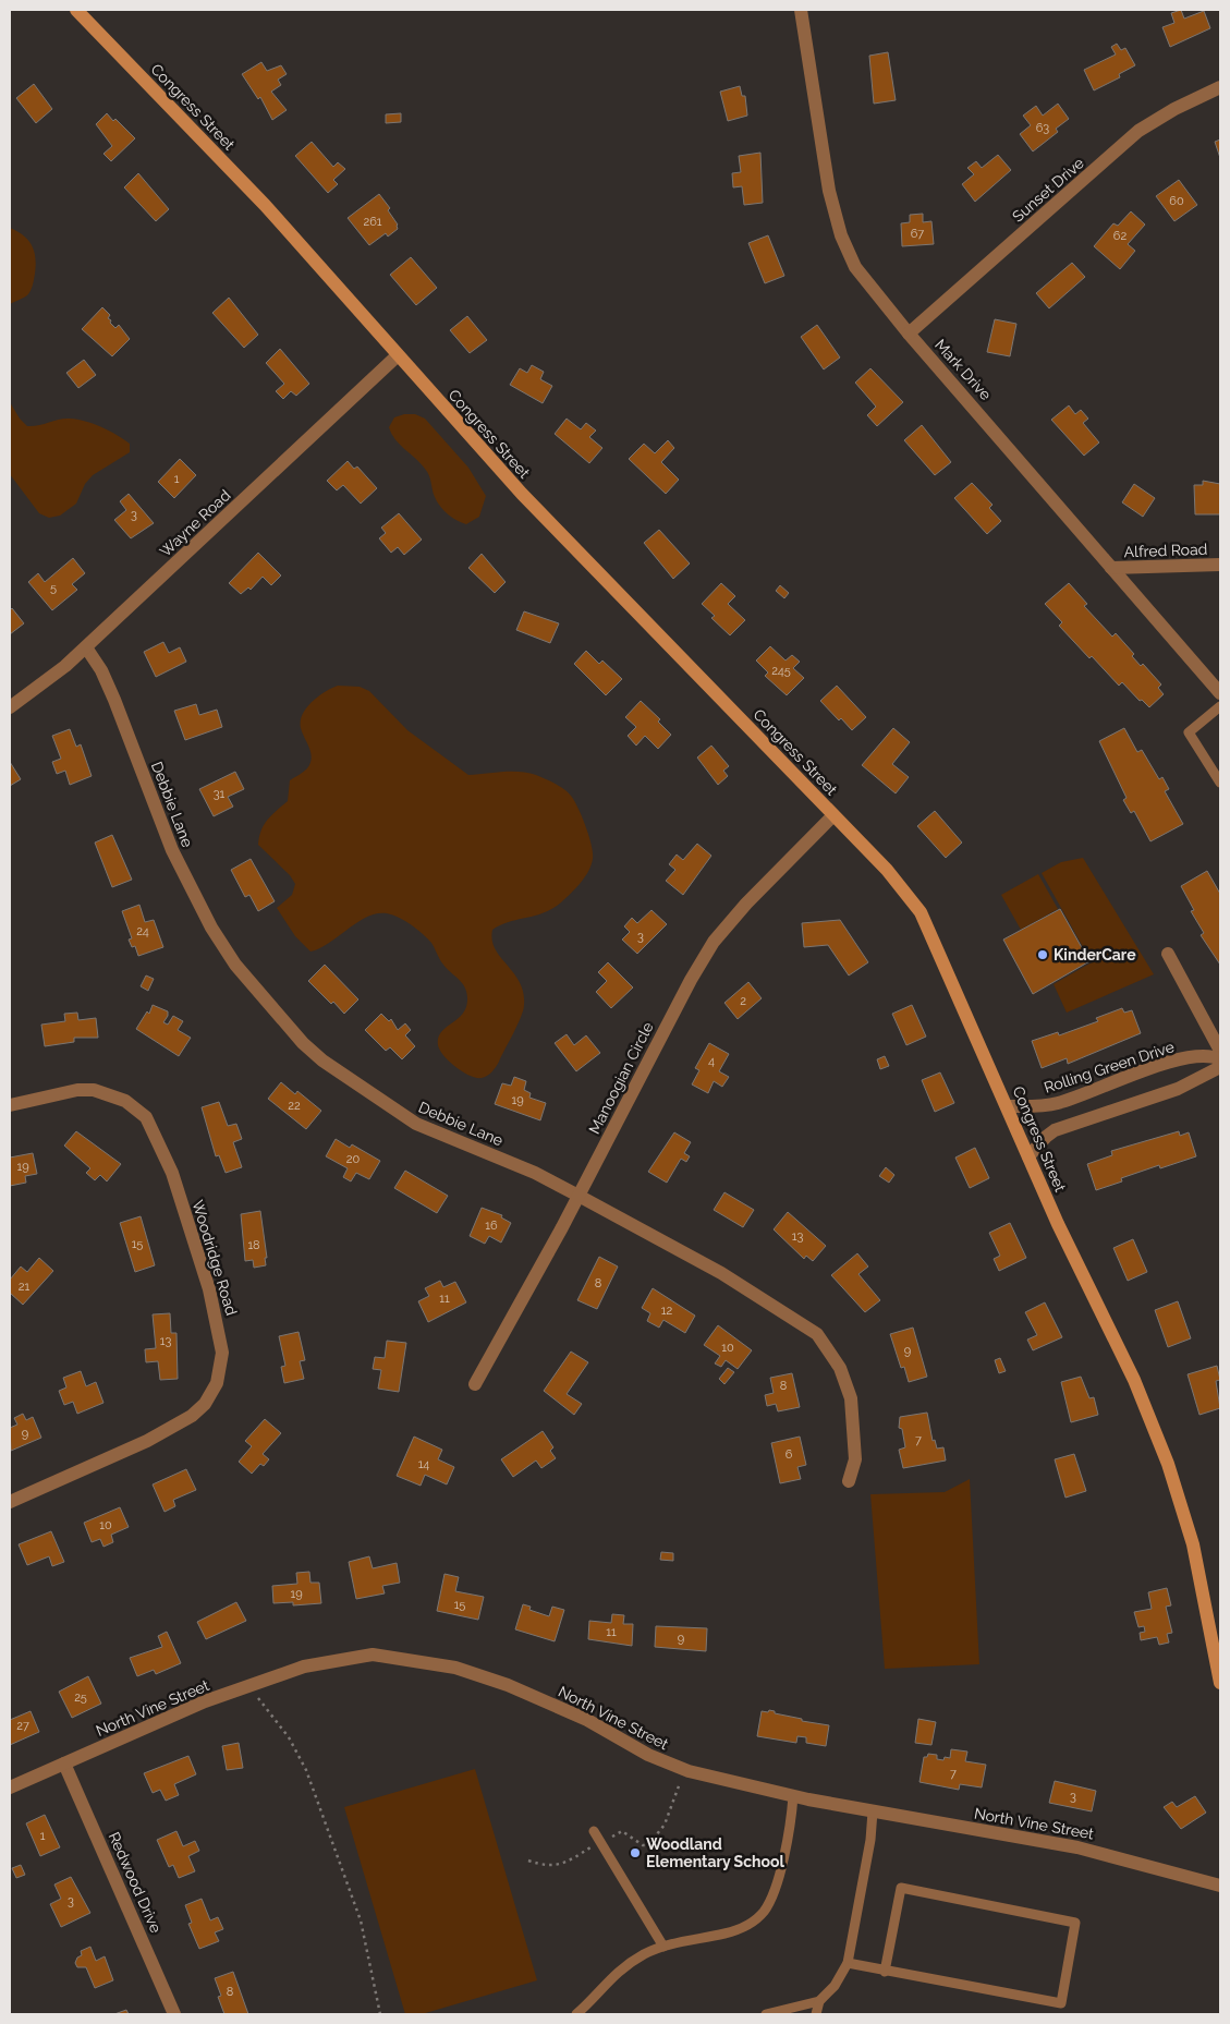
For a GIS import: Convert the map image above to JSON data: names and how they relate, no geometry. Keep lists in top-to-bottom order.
{
  "streets": {
    "main road": ["Congress Street"],
    "street": [
      "Sunset Drive",
      "Mark Drive",
      "Wayne Road",
      "Alfred Road",
      "Debbie Lane",
      "Rolling Green Drive",
      "Manoogian Circle",
      "Woodridge Road",
      "North Vine Street",
      "Redwood Drive"
    ]
  },
  "crossings": [
    ["Congress Street", "Wayne Road"],
    ["Congress Street", "Rolling Green Drive"],
    ["Congress Street", "Manoogian Circle"],
    ["Sunset Drive", "Mark Drive"],
    ["Mark Drive", "Alfred Road"],
    ["Wayne Road", "Debbie Lane"],
    ["Debbie Lane", "Manoogian Circle"],
    ["North Vine Street", "Redwood Drive"]
  ],
  "places": ["KinderCare", "Woodland Elementary School"],
  "house_numbers": [
    "63",
    "60",
    "261",
    "67",
    "62",
    "1",
    "3",
    "5",
    "245",
    "31",
    "24",
    "3",
    "2",
    "4",
    "19",
    "22",
    "20",
    "19",
    "16",
    "13",
    "15",
    "18",
    "8",
    "21",
    "11",
    "12",
    "13",
    "10",
    "9",
    "8",
    "9",
    "7",
    "6",
    "14",
    "10",
    "19",
    "15",
    "11",
    "9",
    "25",
    "27",
    "7",
    "3",
    "1",
    "3",
    "8"
  ]
}
